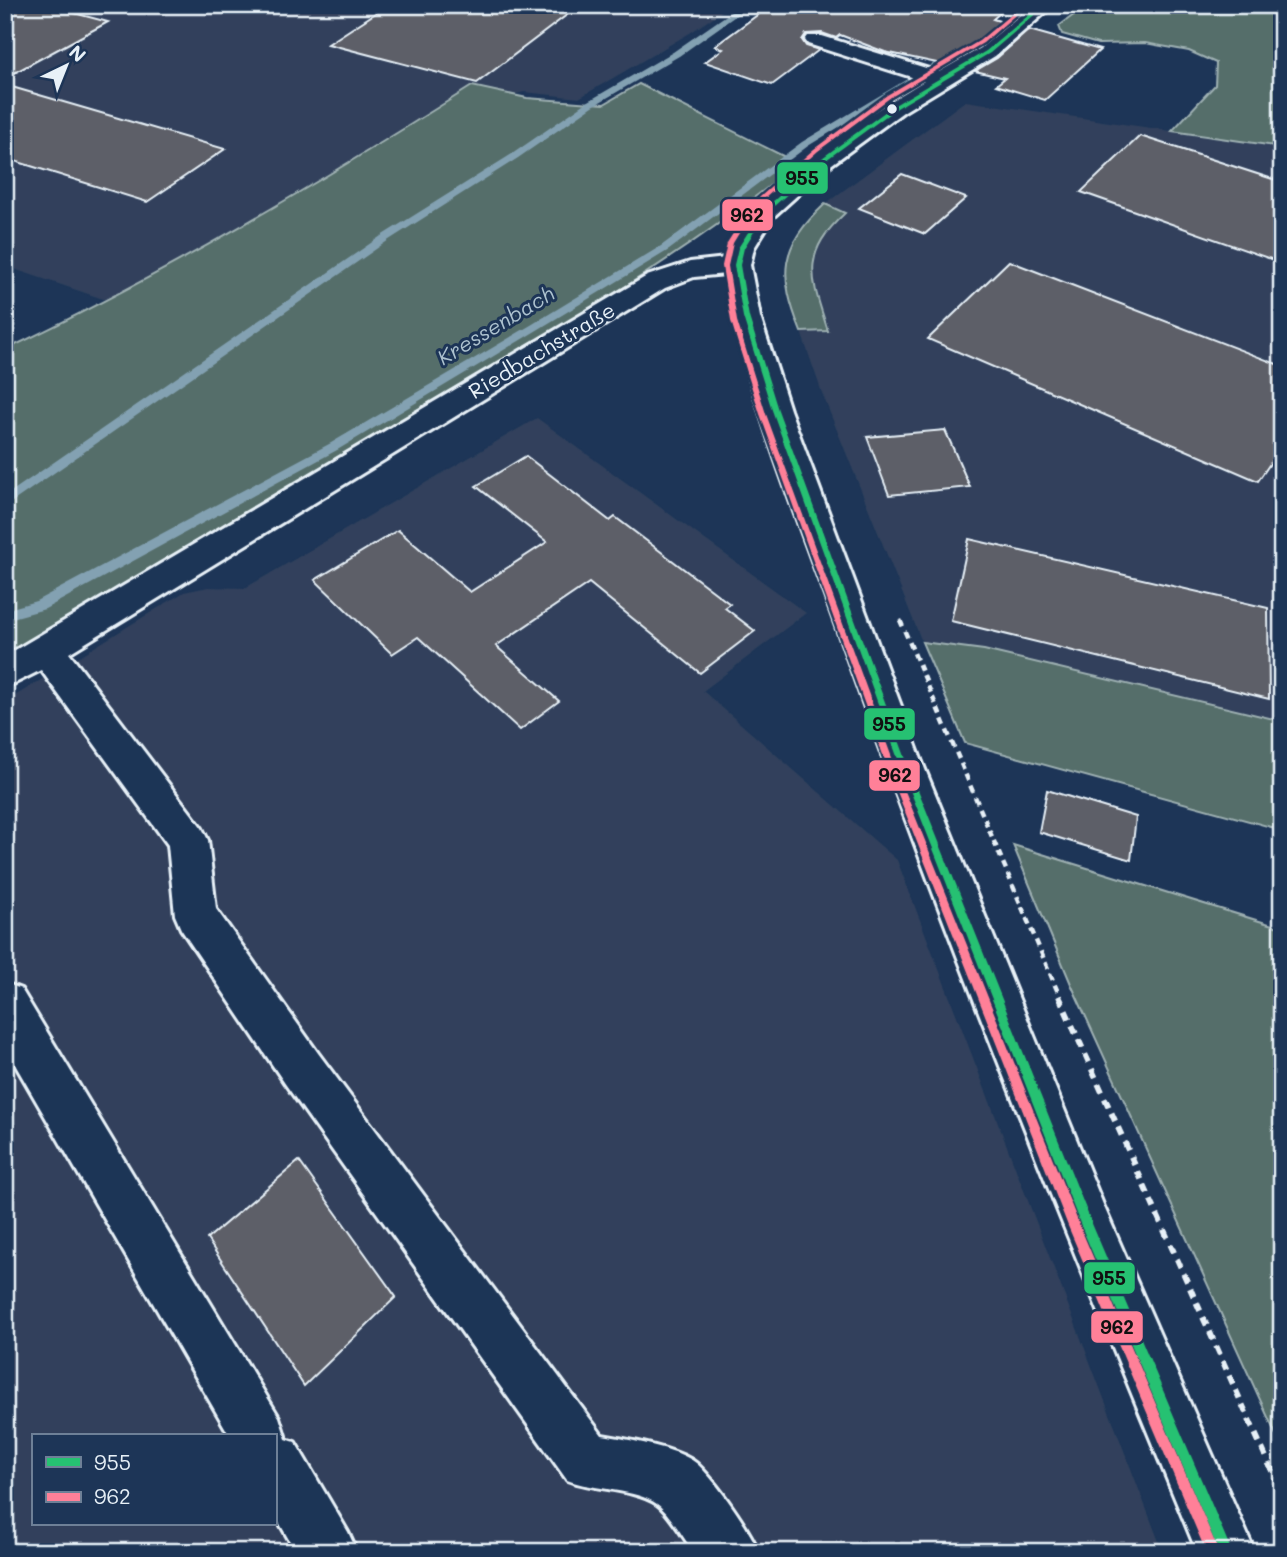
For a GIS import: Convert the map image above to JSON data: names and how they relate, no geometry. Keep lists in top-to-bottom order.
{
  "streets": {
    "street": ["Riedbachstraße"]
  },
  "water": ["Kressenbach"],
  "lines": ["transit line 955", "transit line 962"],
  "legend": ["955", "962"],
  "north": "top right"
}
